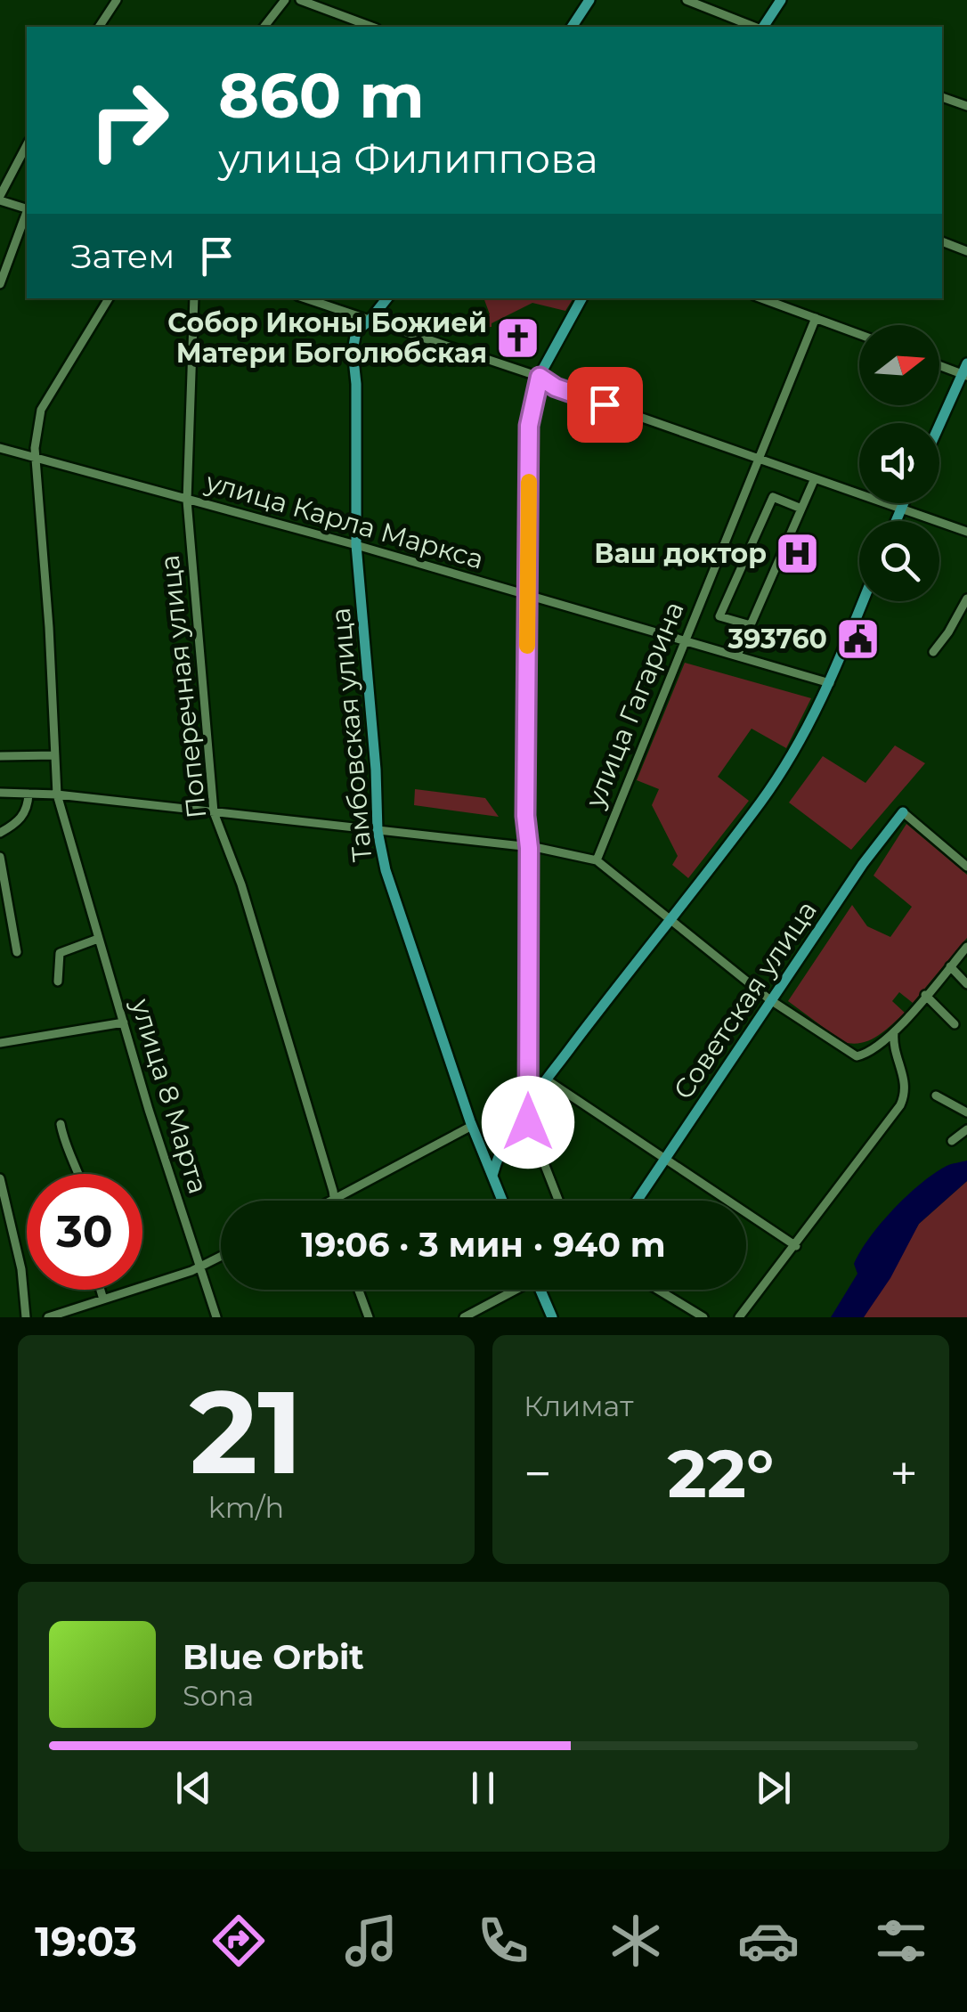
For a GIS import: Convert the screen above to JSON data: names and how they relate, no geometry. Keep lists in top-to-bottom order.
{
  "streets": {
    "main road": ["Тамбовская улица", "Советская улица"],
    "street": [
      "улица Карла Маркса",
      "Поперечная улица",
      "улица Гагарина",
      "улица 8 Марта"
    ]
  },
  "crossings": [
    ["улица Карла Маркса", "Поперечная улица"],
    ["улица Карла Маркса", "улица Гагарина"],
    ["улица Карла Маркса", "Тамбовская улица"],
    ["улица Карла Маркса", "улица 8 Марта"]
  ],
  "places": {
    "church": ["Собор Иконы Божией Матери Боголюбская"],
    "hospital": ["Ваш доктор"],
    "public building": ["393760"]
  },
  "north": "right",
  "page": {
    "turn": ["860 m", "улица Филиппова"],
    "then": "Затем",
    "limit": "30",
    "trip": "19:06 · 3 мин · 940 m",
    "tile": [
      ["21", "km/h"],
      "Климат"
    ],
    "heat": ["−", "22°", "+"],
    "song": ["Blue Orbit", "Sona"],
    "tabs": "19:03"
  }
}
